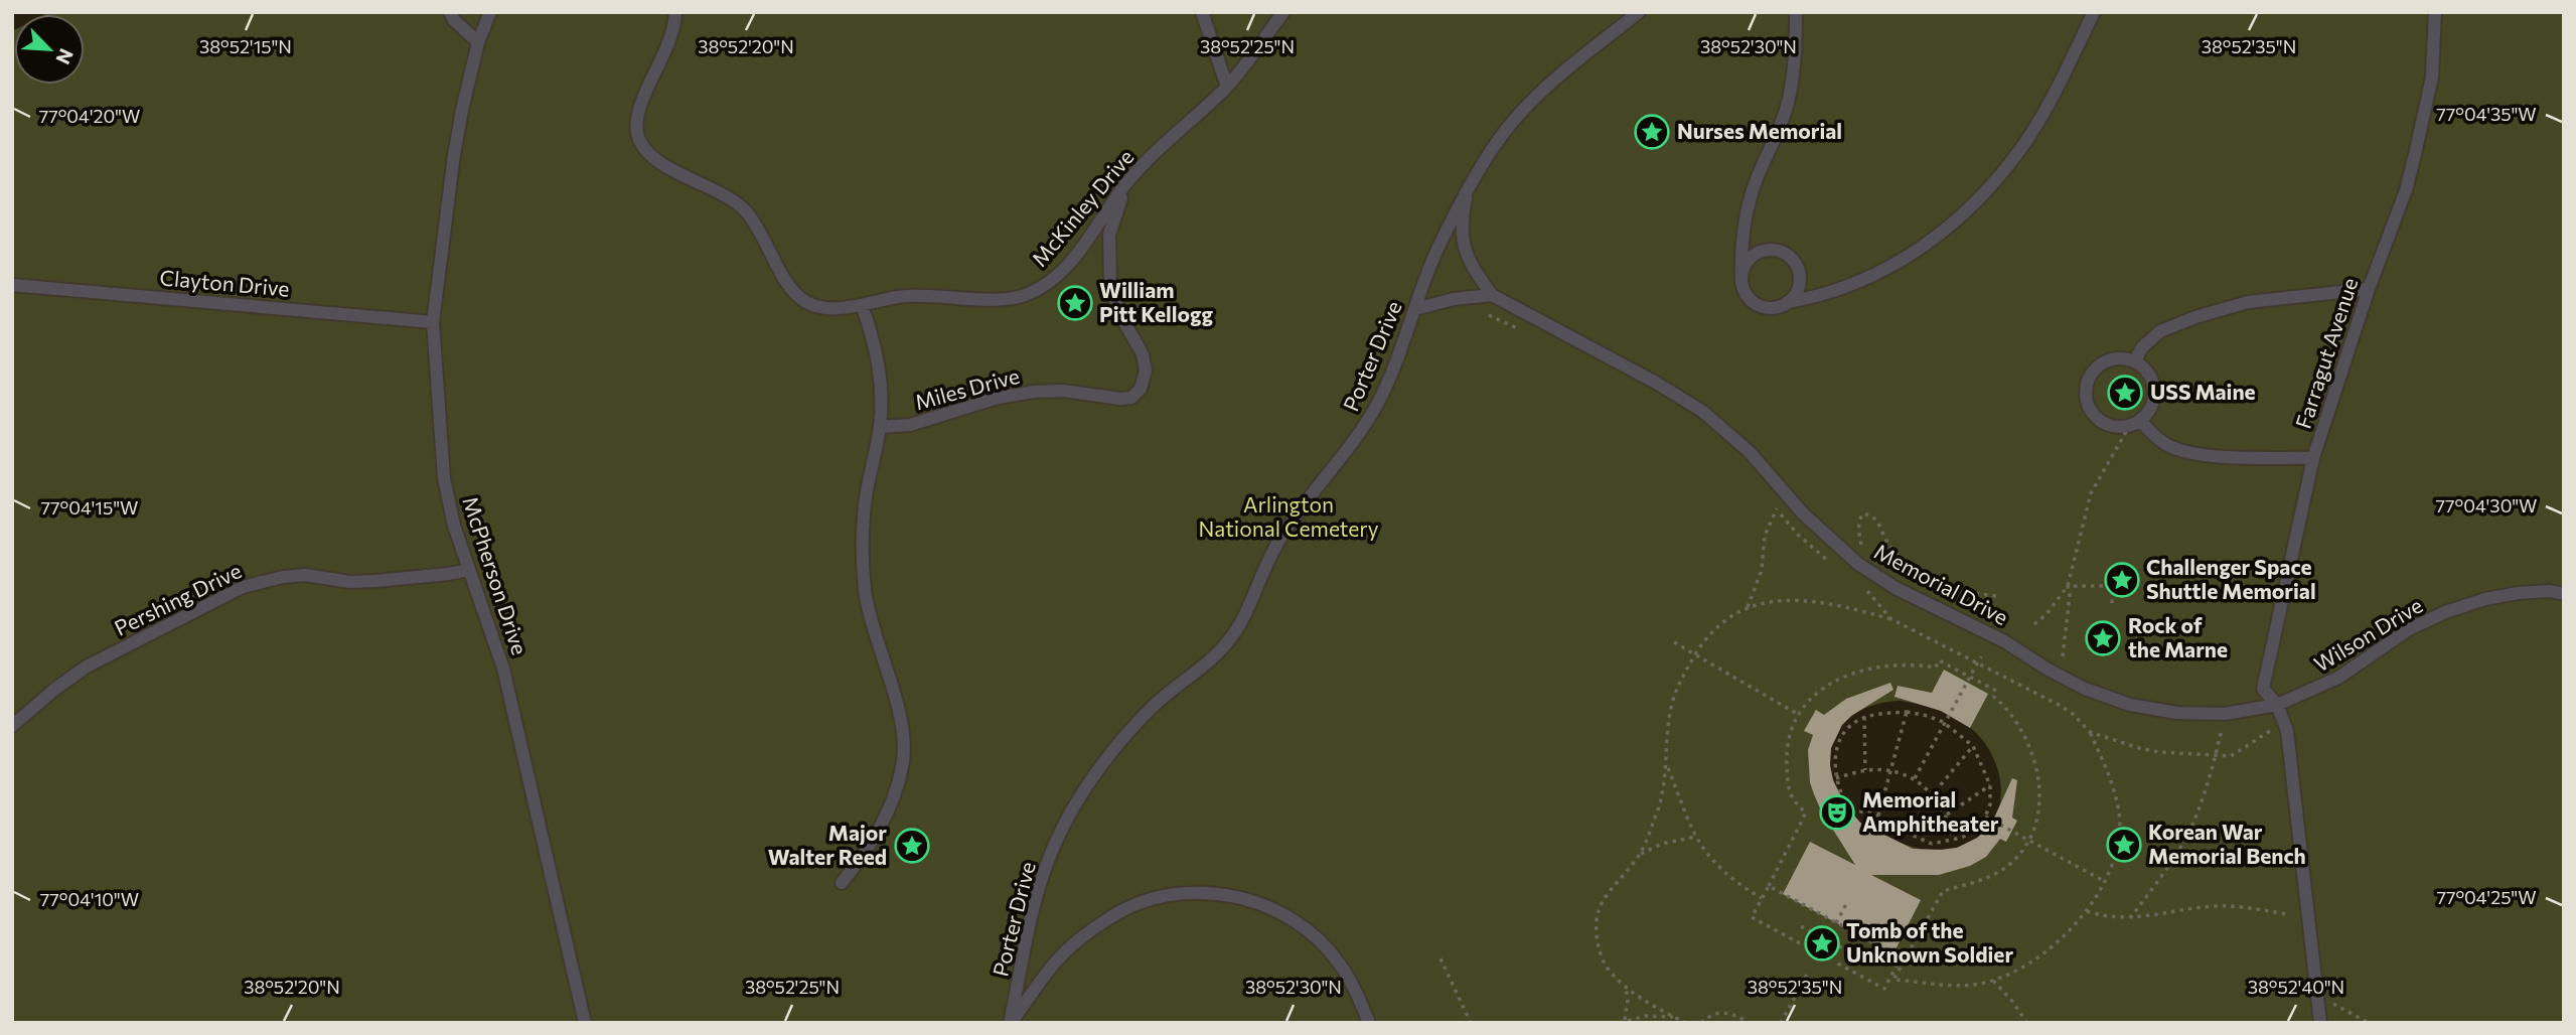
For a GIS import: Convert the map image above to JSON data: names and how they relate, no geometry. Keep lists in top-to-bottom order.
{
  "streets": {
    "lane": [
      "McKinley Drive",
      "Clayton Drive",
      "Farragut Avenue",
      "Porter Drive",
      "Miles Drive",
      "McPherson Drive",
      "Memorial Drive",
      "Pershing Drive",
      "Wilson Drive"
    ]
  },
  "crossings": [
    ["McKinley Drive", "Miles Drive"],
    ["Clayton Drive", "McPherson Drive"],
    ["Farragut Avenue", "Memorial Drive"],
    ["Farragut Avenue", "Wilson Drive"],
    ["Porter Drive", "Memorial Drive"],
    ["McPherson Drive", "Pershing Drive"],
    ["Memorial Drive", "Wilson Drive"]
  ],
  "parks": ["Arlington National Cemetery"],
  "places": {
    "place": [
      "Nurses Memorial",
      "William Pitt Kellogg",
      "USS Maine",
      "Challenger Space Shuttle Memorial",
      "Rock of the Marne",
      "Korean War Memorial Bench",
      "Major Walter Reed",
      "Tomb of the Unknown Soldier"
    ],
    "theatre": ["Memorial Amphitheater"]
  },
  "north": "bottom right",
  "coordinates": [
    "38°52'15\"N",
    "38°52'20\"N",
    "38°52'25\"N",
    "38°52'30\"N",
    "38°52'35\"N",
    "77°04'35\"W",
    "77°04'20\"W",
    "77°04'30\"W",
    "77°04'15\"W",
    "77°04'25\"W",
    "77°04'10\"W",
    "38°52'40\"N"
  ]
}
